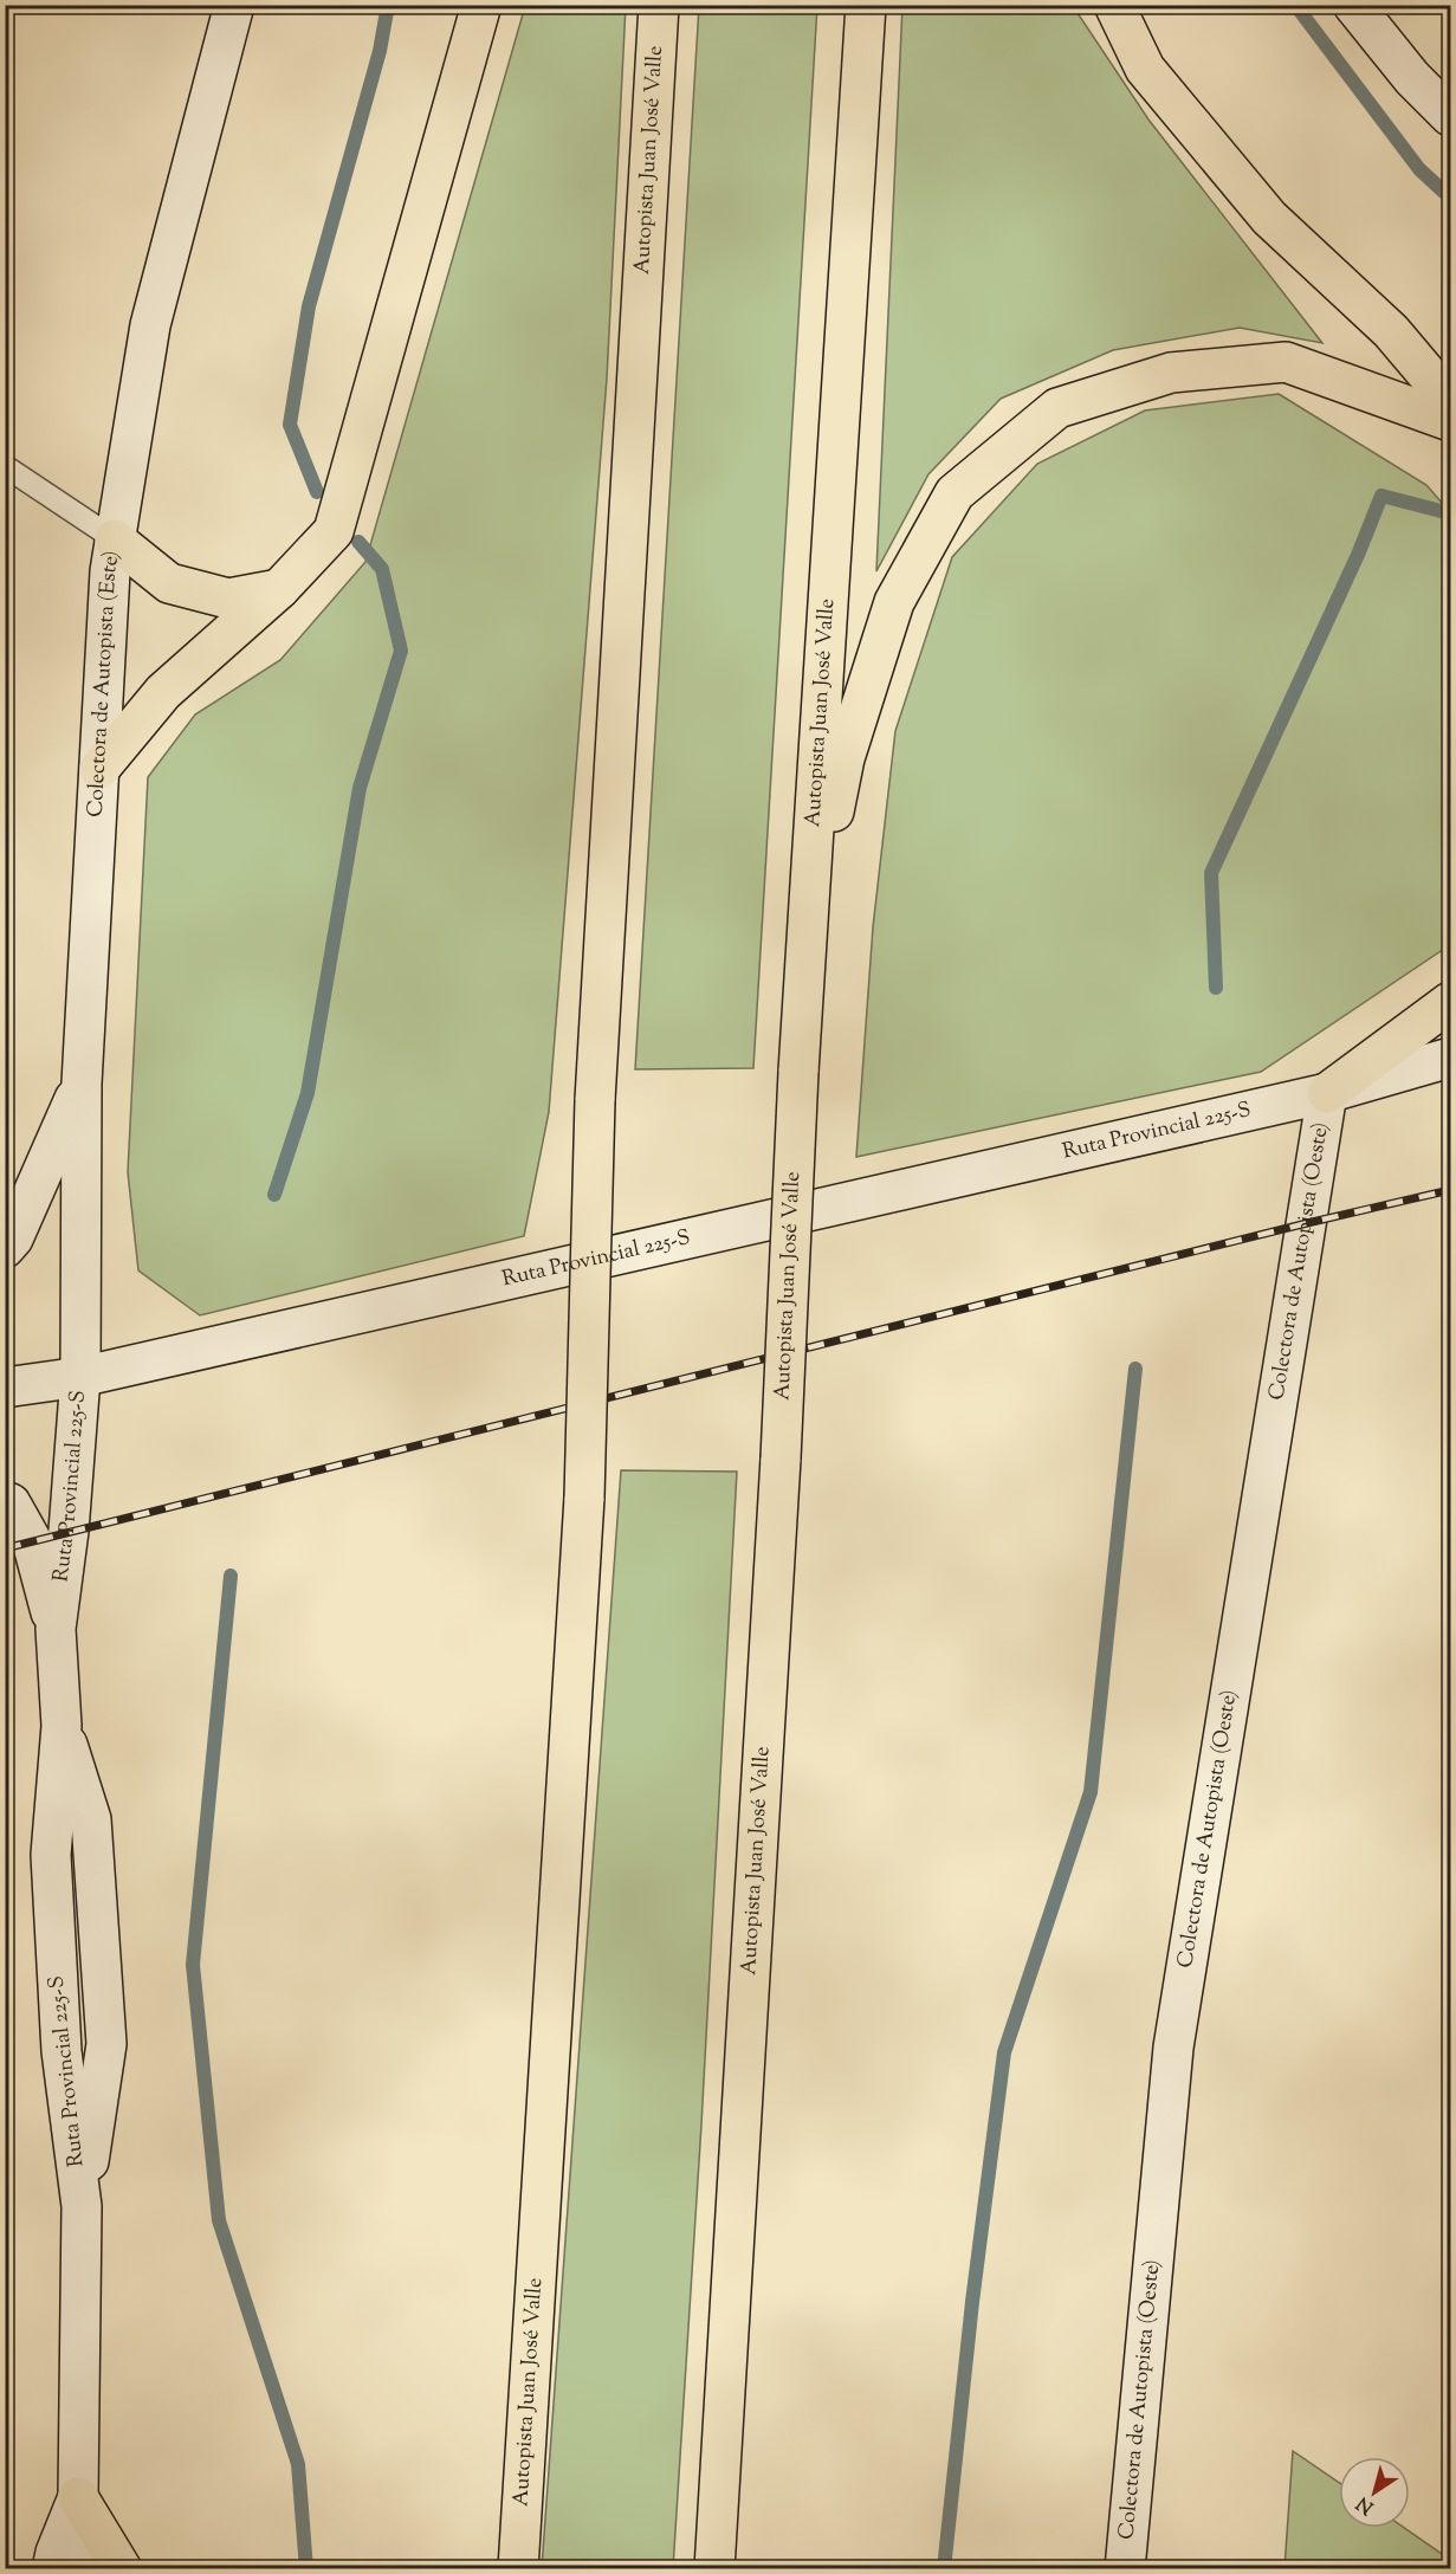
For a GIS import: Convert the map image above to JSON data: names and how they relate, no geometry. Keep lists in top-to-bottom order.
{
  "streets": {
    "highway": ["Autopista Juan José Valle"],
    "main road": ["Colectora de Autopista (Este)", "Ruta Provincial 225-S", "Colectora de Autopista (Oeste)"]
  },
  "crossings": [
    ["Colectora de Autopista (Este)", "Ruta Provincial 225-S"],
    ["Ruta Provincial 225-S", "Colectora de Autopista (Oeste)"]
  ],
  "north": "bottom left"
}
